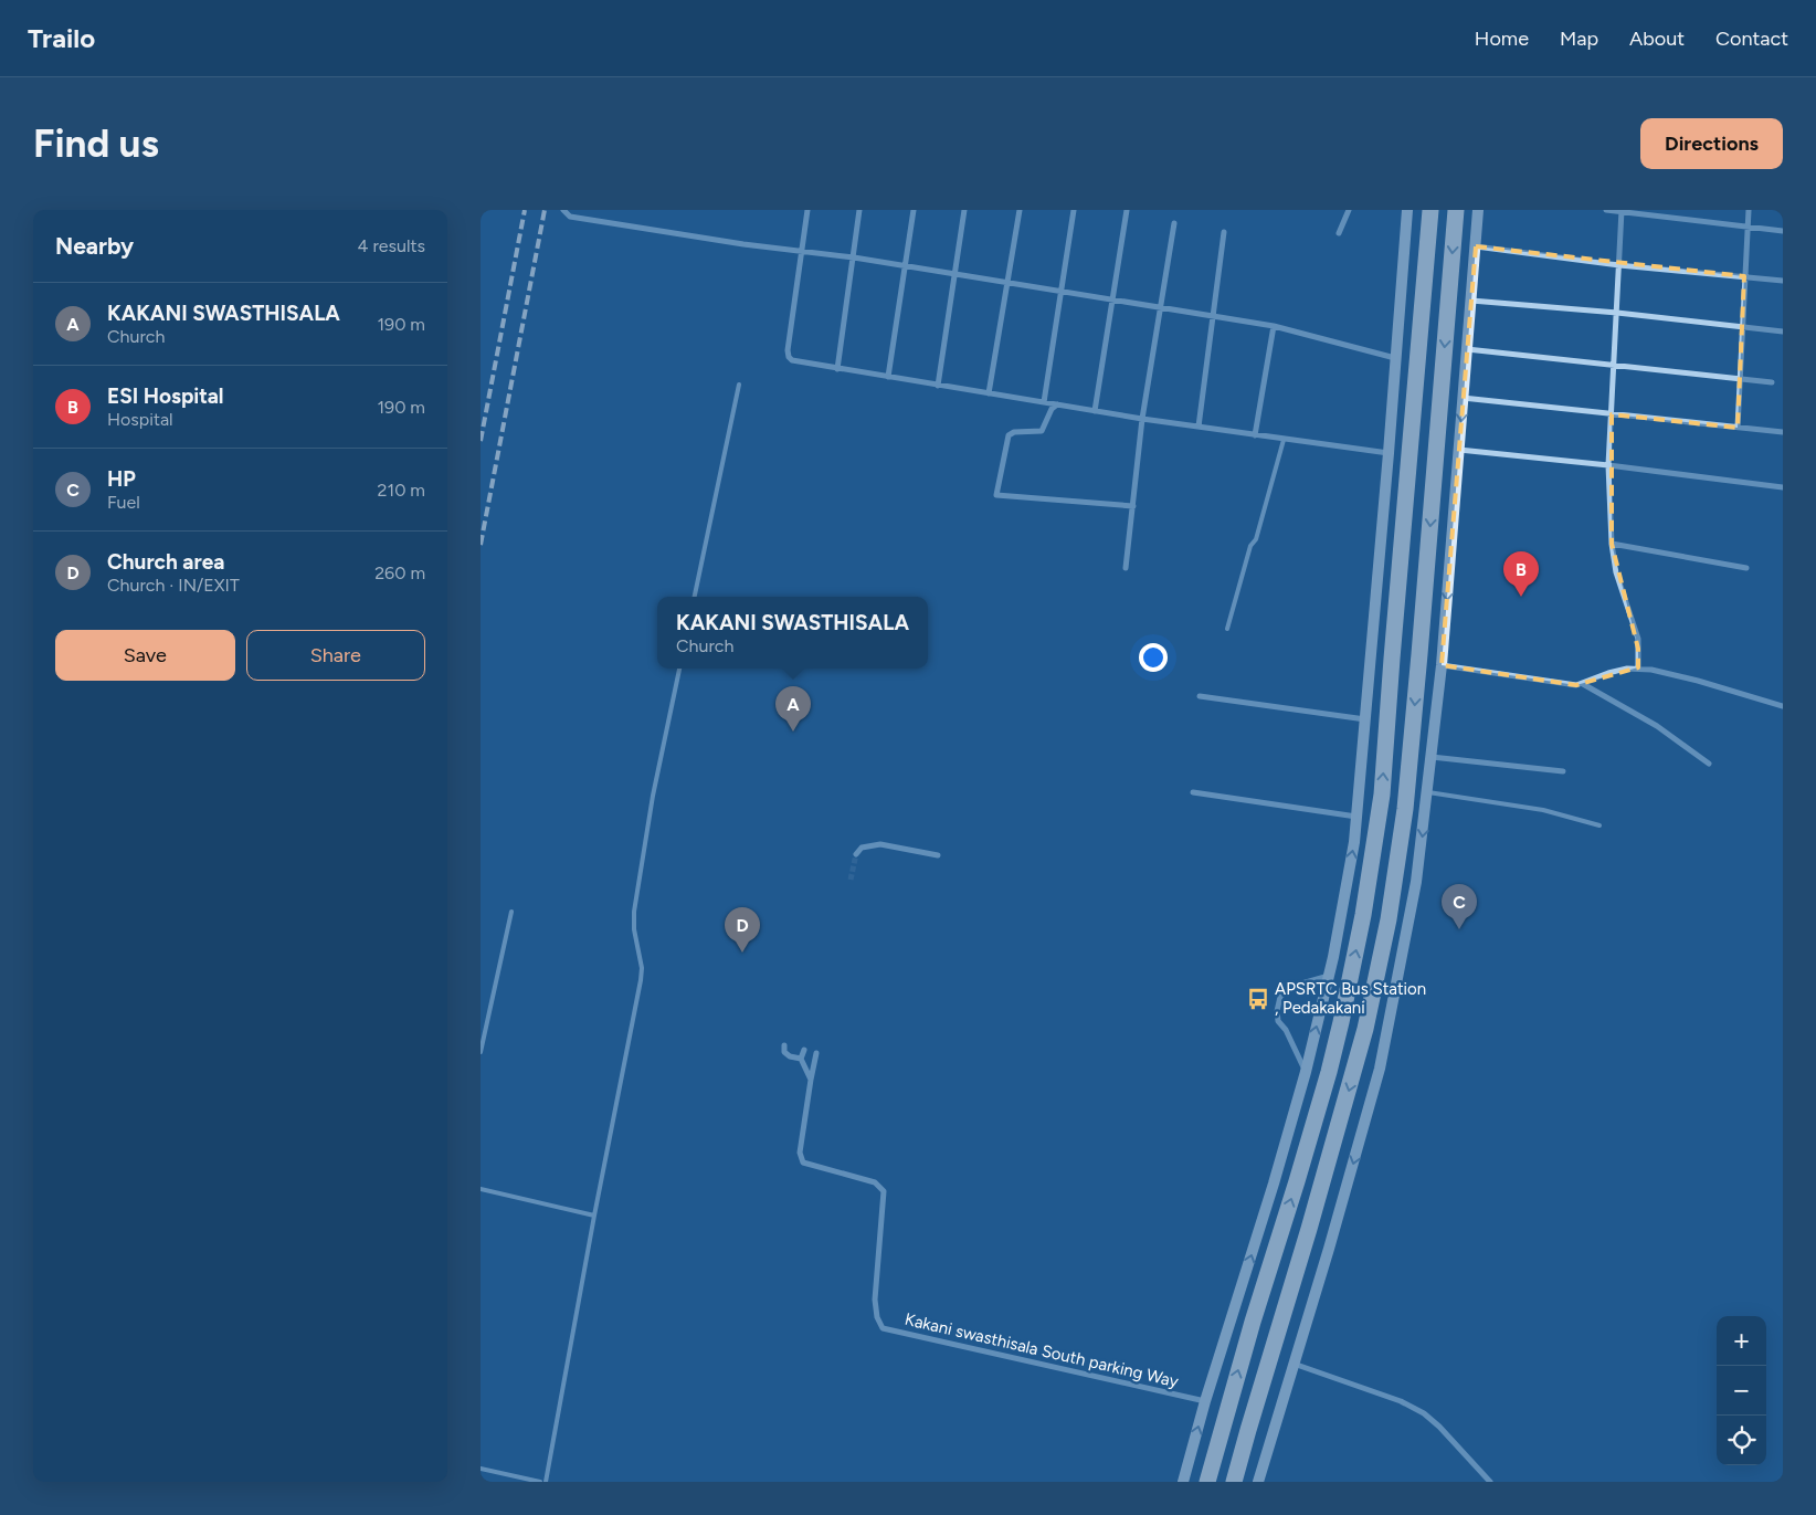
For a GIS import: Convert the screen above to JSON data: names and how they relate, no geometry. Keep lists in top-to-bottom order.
{
  "streets": {
    "street": ["Kakani swasthisala South parking Way"]
  },
  "places": {
    "bus stop": ["APSRTC Bus Station , Pedakakani"]
  },
  "page": {
    "header": "Trailo",
    "nav": [
      "Home",
      "Map",
      "About",
      "Contact"
    ],
    "buttons": [
      "Directions",
      ["Save", "Share"]
    ],
    "title": "Find us",
    "heading": ["Nearby", "4 results"],
    "list": [
      {
        "mark": "A",
        "name": "KAKANI SWASTHISALA",
        "note": "Church",
        "value": "190 m"
      },
      {
        "mark": "B",
        "name": "ESI Hospital",
        "note": "Hospital",
        "value": "190 m"
      },
      {
        "mark": "C",
        "name": "HP",
        "note": "Fuel",
        "value": "210 m"
      },
      {
        "mark": "D",
        "name": "Church area",
        "note": "Church · IN/EXIT",
        "value": "260 m"
      }
    ],
    "pins": [
      "B",
      "A",
      "C",
      "D"
    ],
    "popup": ["KAKANI SWASTHISALA", "Church"],
    "map_buttons": ["+", "−"]
  }
}
